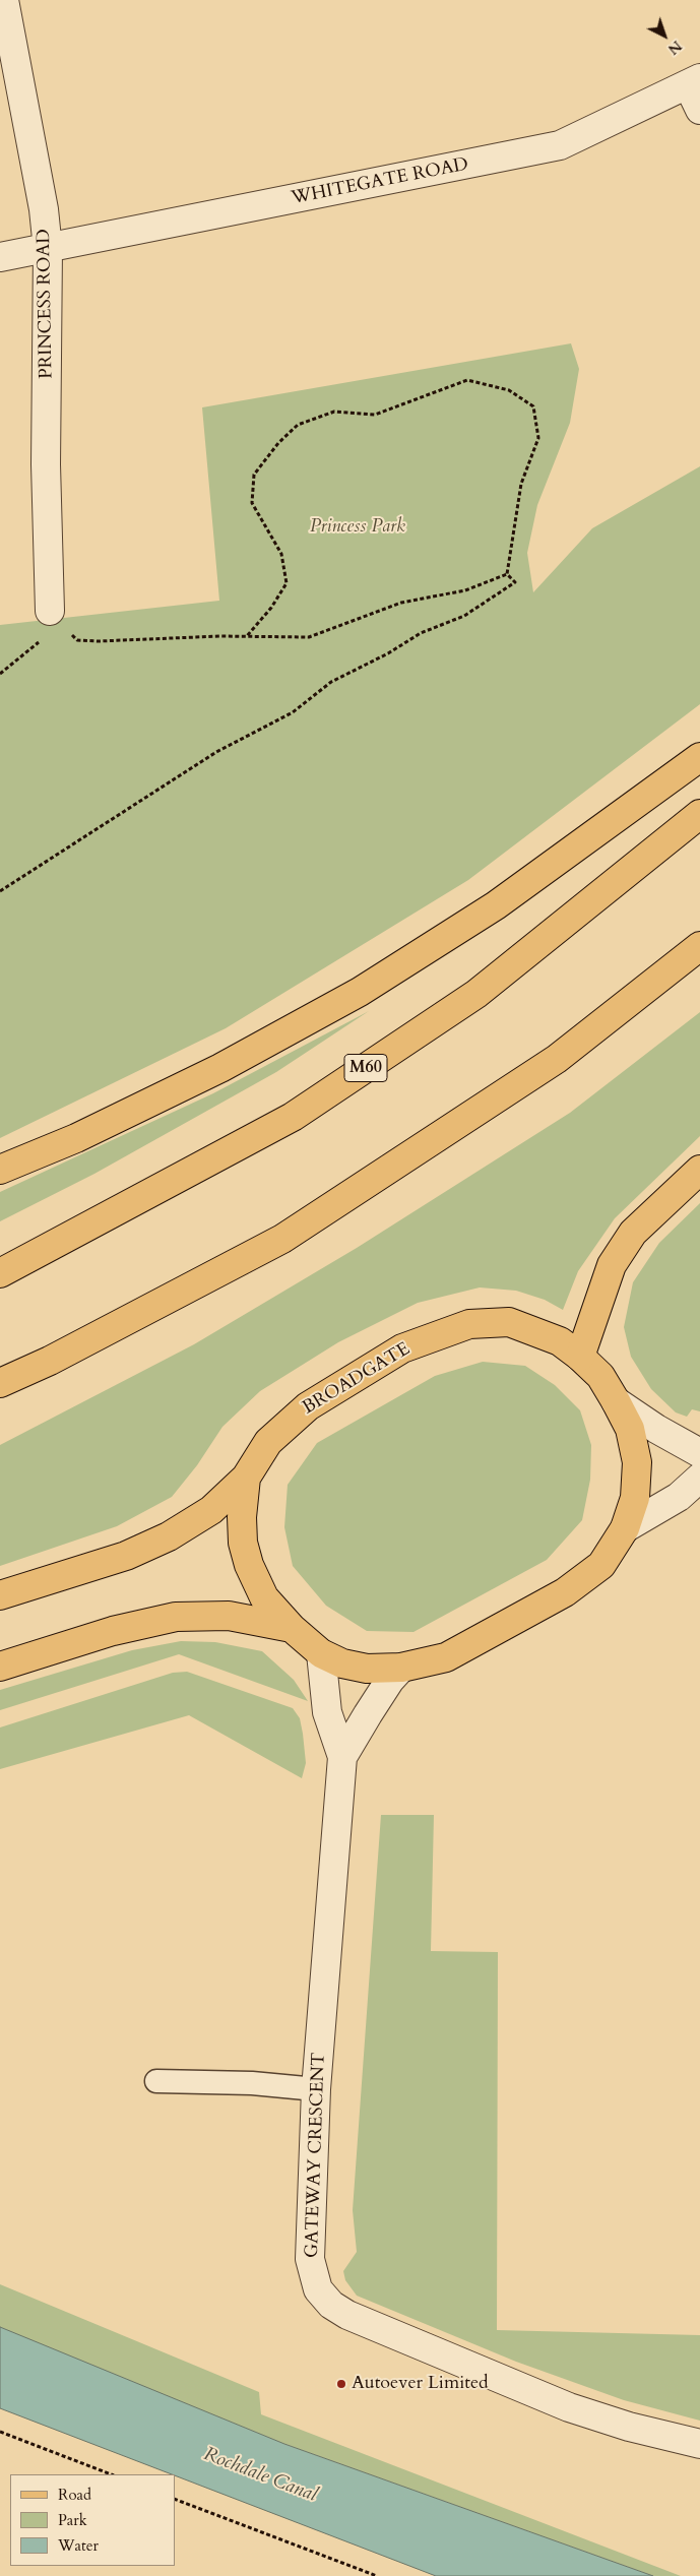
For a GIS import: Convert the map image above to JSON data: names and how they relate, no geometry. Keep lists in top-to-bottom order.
{
  "streets": {
    "main road": ["M60", "BROADGATE"],
    "street": ["WHITEGATE ROAD", "PRINCESS ROAD", "GATEWAY CRESCENT"]
  },
  "crossings": [
    ["WHITEGATE ROAD", "PRINCESS ROAD"],
    ["BROADGATE", "GATEWAY CRESCENT"]
  ],
  "water": ["Rochdale Canal"],
  "parks": ["Princess Park"],
  "places": ["Autoever Limited"],
  "legend": ["Road", "Park", "Water"],
  "north": "bottom right"
}
